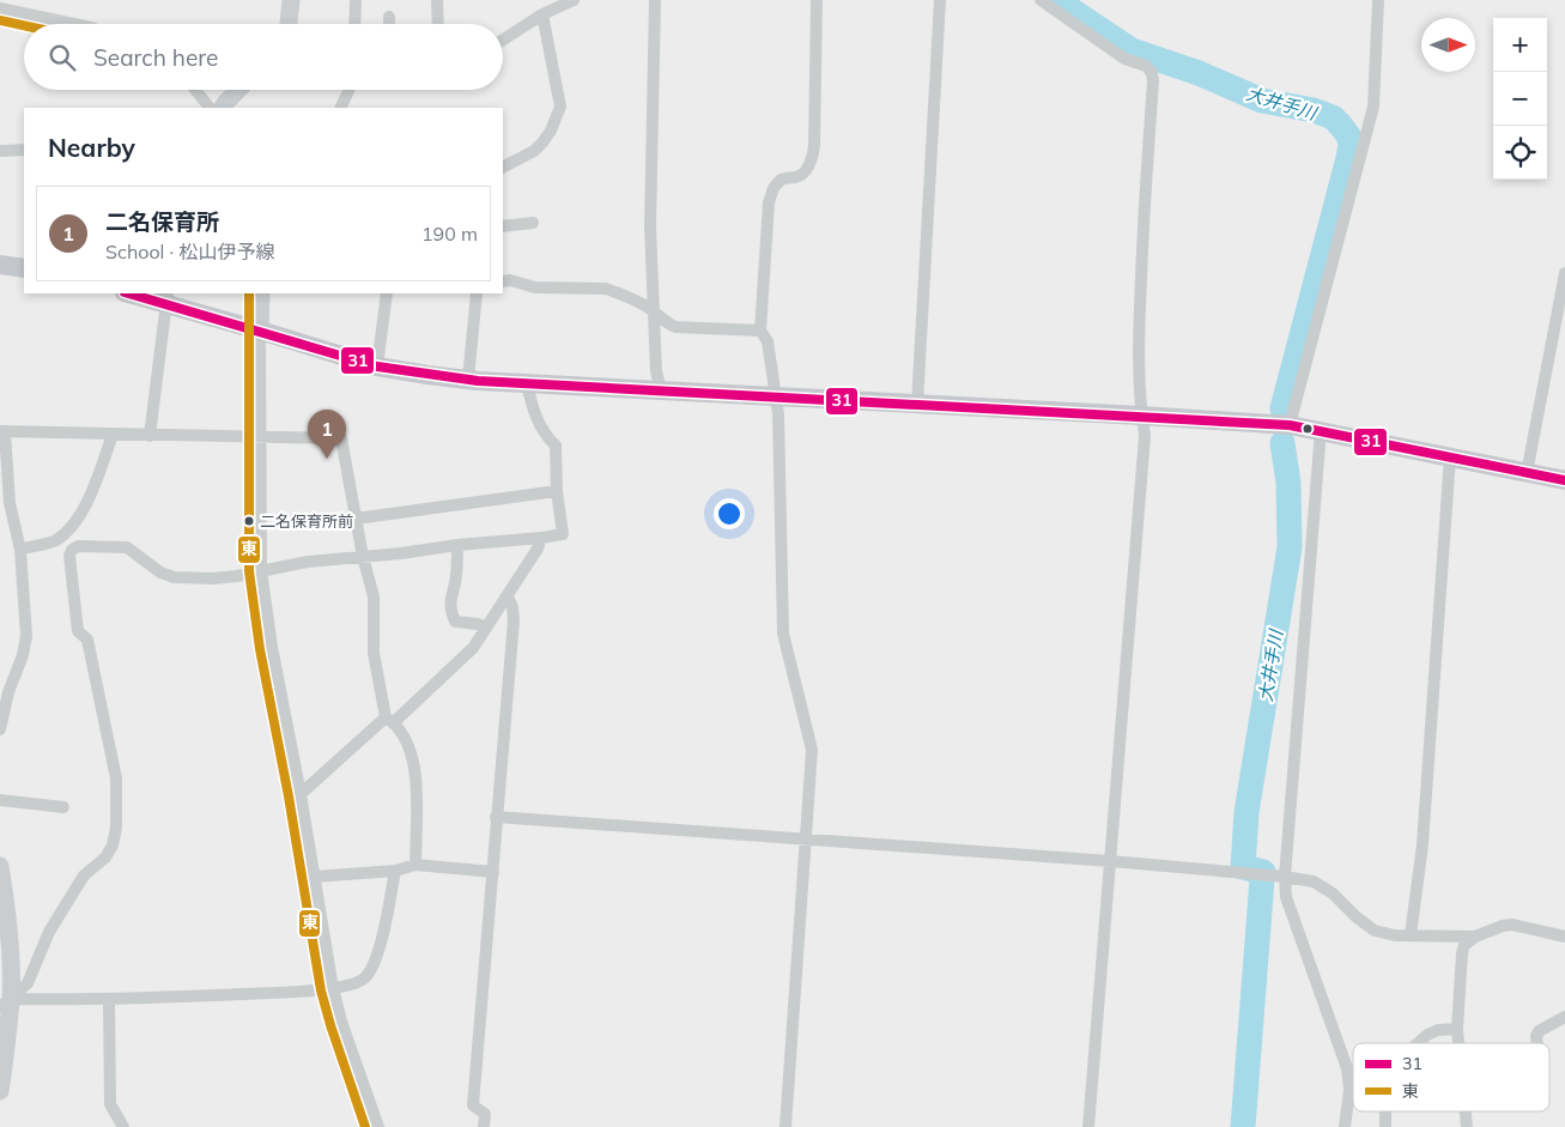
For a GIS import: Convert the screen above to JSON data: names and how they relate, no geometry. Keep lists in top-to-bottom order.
{
  "water": ["大井手川"],
  "places": ["二名保育所前"],
  "lines": ["transit line 東", "transit line 31"],
  "legend": ["31", "東"],
  "north": "right",
  "page": {
    "map_buttons": ["+", "−"],
    "search": "Search here",
    "heading": "Nearby",
    "list": [
      {
        "mark": "1",
        "name": "二名保育所",
        "note": "School · 松山伊予線",
        "value": "190 m"
      }
    ],
    "pins": "1"
  }
}
